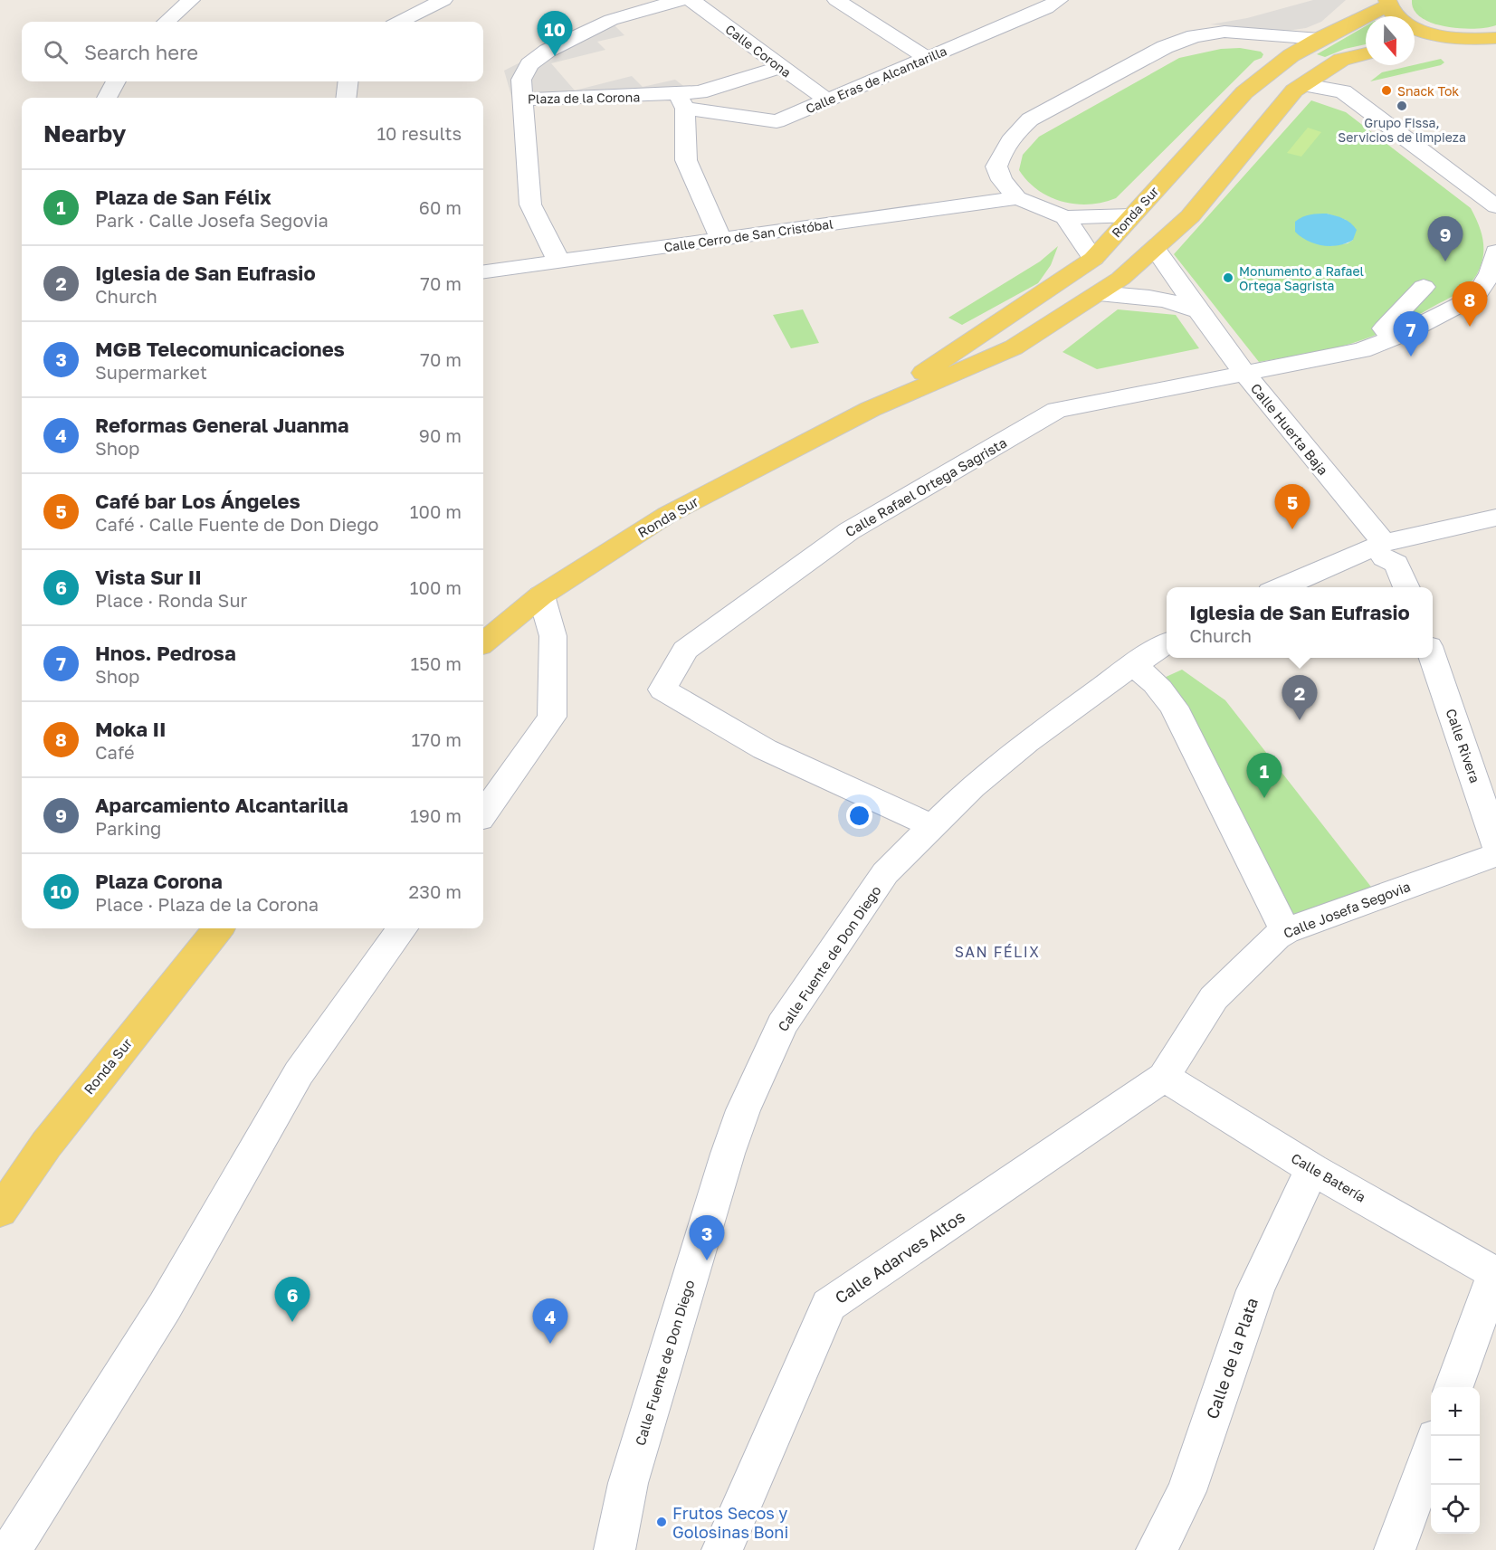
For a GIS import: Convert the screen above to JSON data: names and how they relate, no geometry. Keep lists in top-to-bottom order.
{
  "streets": {
    "main road": ["Ronda Sur"],
    "street": [
      "Calle Corona",
      "Calle Eras de Alcantarilla",
      "Plaza de la Corona",
      "Calle Cerro de San Cristóbal",
      "Calle Huerta Baja",
      "Calle Rafael Ortega Sagrista",
      "Calle Rivera",
      "Calle Josefa Segovia",
      "Calle Fuente de Don Diego",
      "Calle Batería",
      "Calle Adarves Altos",
      "Calle de la Plata"
    ]
  },
  "crossings": [
    ["Calle Corona", "Calle Eras de Alcantarilla"],
    ["Calle Eras de Alcantarilla", "Plaza de la Corona"],
    ["Ronda Sur", "Calle Huerta Baja"],
    ["Calle Huerta Baja", "Calle Rafael Ortega Sagrista"],
    ["Calle Rafael Ortega Sagrista", "Calle Fuente de Don Diego"],
    ["Calle Josefa Segovia", "Calle Batería"],
    ["Calle Josefa Segovia", "Calle Adarves Altos"],
    ["Calle Batería", "Calle Adarves Altos"],
    ["Calle Batería", "Calle de la Plata"]
  ],
  "districts": ["SAN FÉLIX"],
  "places": [
    "Snack Tok",
    "Grupo Fissa, Servicios de limpieza",
    "Monumento a Rafael Ortega Sagrista",
    "Frutos Secos y Golosinas Boni"
  ],
  "north": "bottom",
  "page": {
    "pins": [
      "10",
      "9",
      "8",
      "7",
      "5",
      "2",
      "1",
      "3",
      "6",
      "4"
    ],
    "search": "Search here",
    "heading": ["Nearby", "10 results"],
    "list": [
      {
        "mark": "1",
        "name": "Plaza de San Félix",
        "note": "Park · Calle Josefa Segovia",
        "value": "60 m"
      },
      {
        "mark": "2",
        "name": "Iglesia de San Eufrasio",
        "note": "Church",
        "value": "70 m"
      },
      {
        "mark": "3",
        "name": "MGB Telecomunicaciones",
        "note": "Supermarket",
        "value": "70 m"
      },
      {
        "mark": "4",
        "name": "Reformas General Juanma",
        "note": "Shop",
        "value": "90 m"
      },
      {
        "mark": "5",
        "name": "Café bar Los Ángeles",
        "note": "Café · Calle Fuente de Don Diego",
        "value": "100 m"
      },
      {
        "mark": "6",
        "name": "Vista Sur II",
        "note": "Place · Ronda Sur",
        "value": "100 m"
      },
      {
        "mark": "7",
        "name": "Hnos. Pedrosa",
        "note": "Shop",
        "value": "150 m"
      },
      {
        "mark": "8",
        "name": "Moka II",
        "note": "Café",
        "value": "170 m"
      },
      {
        "mark": "9",
        "name": "Aparcamiento Alcantarilla",
        "note": "Parking",
        "value": "190 m"
      },
      {
        "mark": "10",
        "name": "Plaza Corona",
        "note": "Place · Plaza de la Corona",
        "value": "230 m"
      }
    ],
    "popup": ["Iglesia de San Eufrasio", "Church"],
    "map_buttons": ["+", "−"]
  }
}
